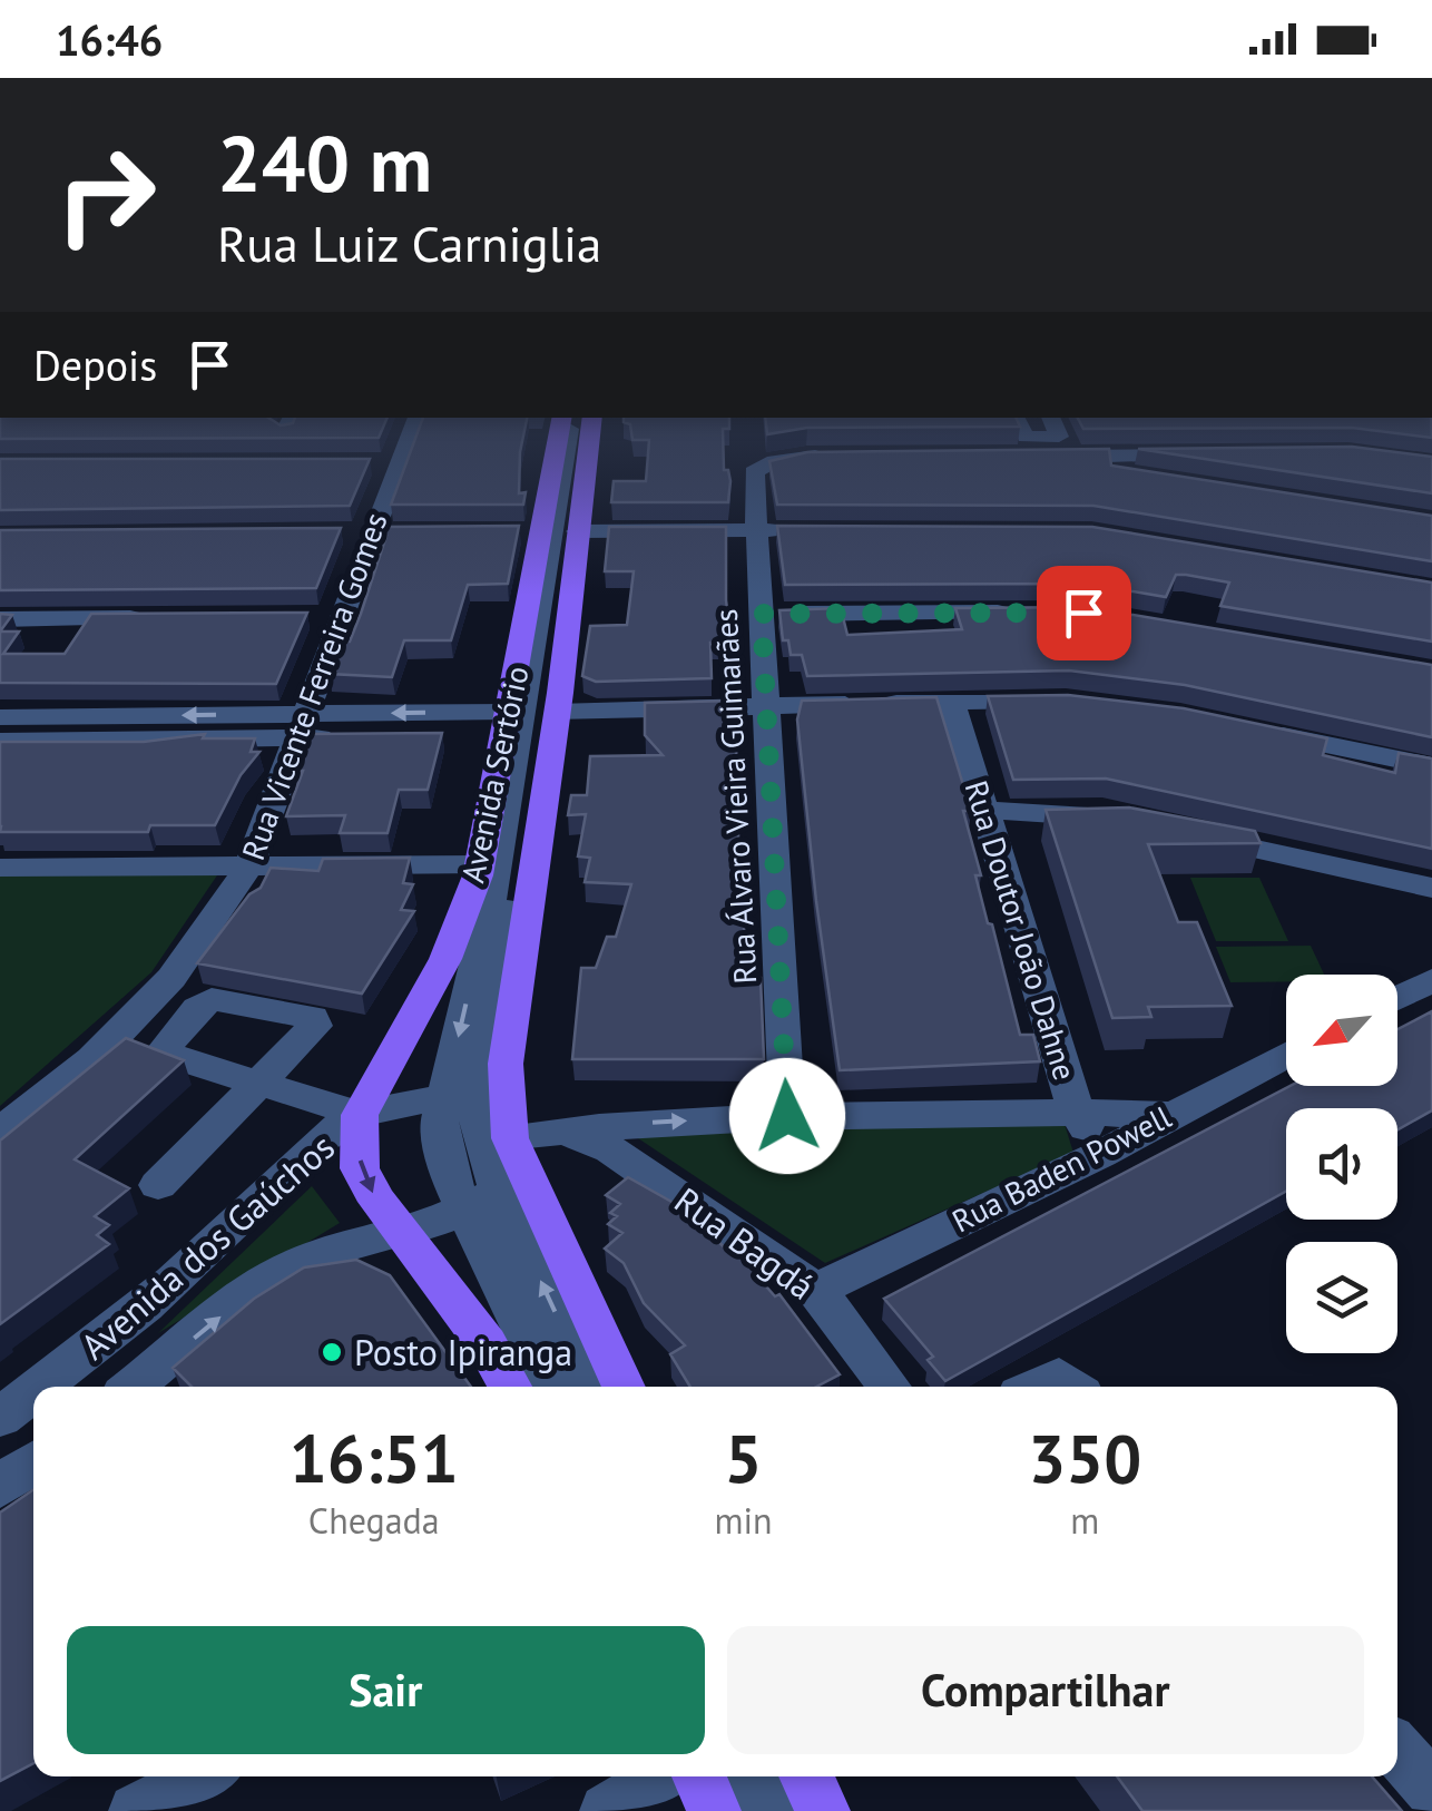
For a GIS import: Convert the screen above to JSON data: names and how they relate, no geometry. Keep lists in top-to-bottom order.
{
  "streets": {
    "main road": ["Avenida Sertório"],
    "street": [
      "Rua Vicente Ferreira Gomes",
      "Rua Álvaro Vieira Guimarães",
      "Rua Doutor João Dahne",
      "Rua Baden Powell",
      "Rua Bagdá",
      "Avenida dos Gaúchos"
    ]
  },
  "crossings": [
    ["Avenida Sertório", "Avenida dos Gaúchos"],
    ["Rua Doutor João Dahne", "Rua Baden Powell"],
    ["Rua Baden Powell", "Rua Bagdá"]
  ],
  "places": ["Posto Ipiranga"],
  "north": "bottom left",
  "page": {
    "status": "16:46",
    "turn": ["240 m", "Rua Luiz Carniglia"],
    "then": "Depois",
    "eta": [
      "16:51",
      "Chegada",
      "5",
      "min",
      "350",
      "m"
    ],
    "buttons": ["Sair", "Compartilhar"]
  }
}
